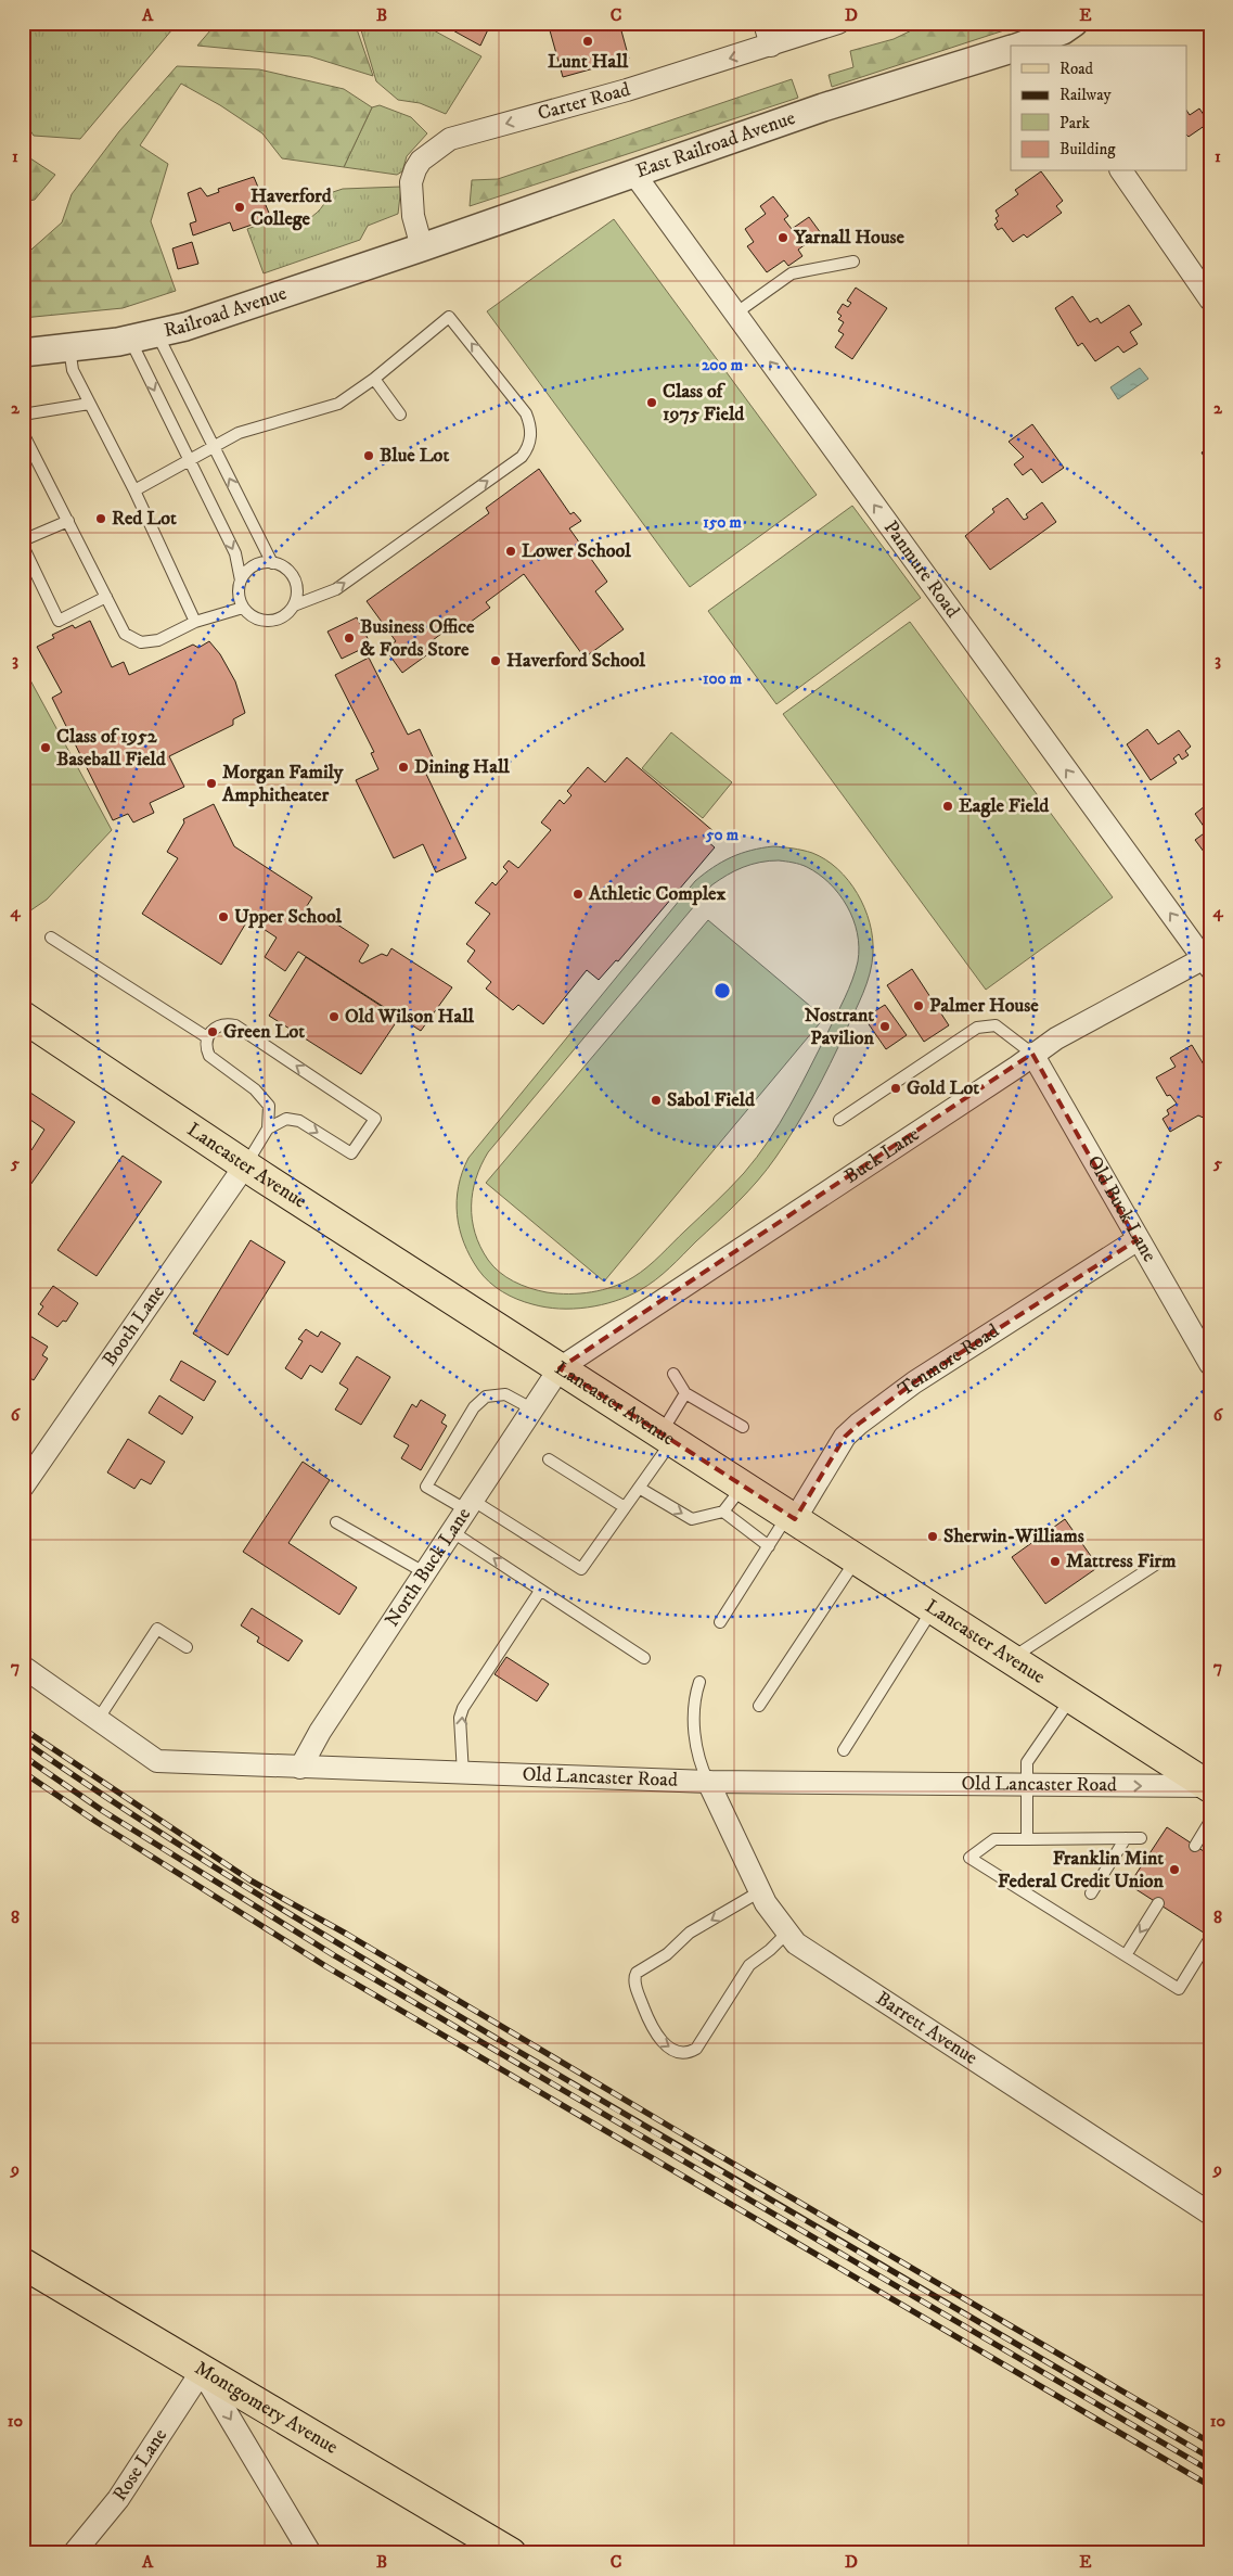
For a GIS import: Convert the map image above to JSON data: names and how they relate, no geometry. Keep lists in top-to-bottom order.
{
  "streets": {
    "main road": ["Lancaster Avenue", "Montgomery Avenue"],
    "street": [
      "Carter Road",
      "East Railroad Avenue",
      "Railroad Avenue",
      "Panmure Road",
      "Buck Lane",
      "Old Buck Lane",
      "Booth Lane",
      "Tenmore Road",
      "North Buck Lane",
      "Old Lancaster Road",
      "Barrett Avenue",
      "Rose Lane"
    ]
  },
  "crossings": [
    ["Carter Road", "East Railroad Avenue"],
    ["Carter Road", "Railroad Avenue"],
    ["East Railroad Avenue", "Railroad Avenue"],
    ["East Railroad Avenue", "Panmure Road"],
    ["Panmure Road", "Buck Lane"],
    ["Buck Lane", "Lancaster Avenue"],
    ["Buck Lane", "Old Buck Lane"],
    ["Buck Lane", "North Buck Lane"],
    ["Lancaster Avenue", "Booth Lane"],
    ["Lancaster Avenue", "Tenmore Road"],
    ["Lancaster Avenue", "North Buck Lane"],
    ["Lancaster Avenue", "Old Lancaster Road"],
    ["Old Buck Lane", "Tenmore Road"],
    ["North Buck Lane", "Old Lancaster Road"],
    ["Old Lancaster Road", "Barrett Avenue"],
    ["Montgomery Avenue", "Rose Lane"]
  ],
  "one_way": ["Carter Road", "Panmure Road"],
  "places": [
    "Lunt Hall",
    "Haverford College",
    "Yarnall House",
    "Class of 1975 Field",
    "Blue Lot",
    "Red Lot",
    "Lower School",
    "Business Office & Fords Store",
    "Haverford School",
    "Class of 1952 Baseball Field",
    "Dining Hall",
    "Morgan Family Amphitheater",
    "Eagle Field",
    "Athletic Complex",
    "Upper School",
    "Palmer House",
    "Old Wilson Hall",
    "Nostrant Pavilion",
    "Green Lot",
    "Gold Lot",
    "Sabol Field",
    "Sherwin-Williams",
    "Mattress Firm",
    "Franklin Mint Federal Credit Union"
  ],
  "legend": [
    "Road",
    "Railway",
    "Park",
    "Building"
  ],
  "grid": {
    "columns": [
      "A",
      "B",
      "C",
      "D",
      "E"
    ],
    "rows": [
      "1",
      "2",
      "3",
      "4",
      "5",
      "6",
      "7",
      "8",
      "9",
      "10"
    ]
  },
  "rings": [
    "200 m",
    "150 m",
    "100 m",
    "50 m"
  ]
}
